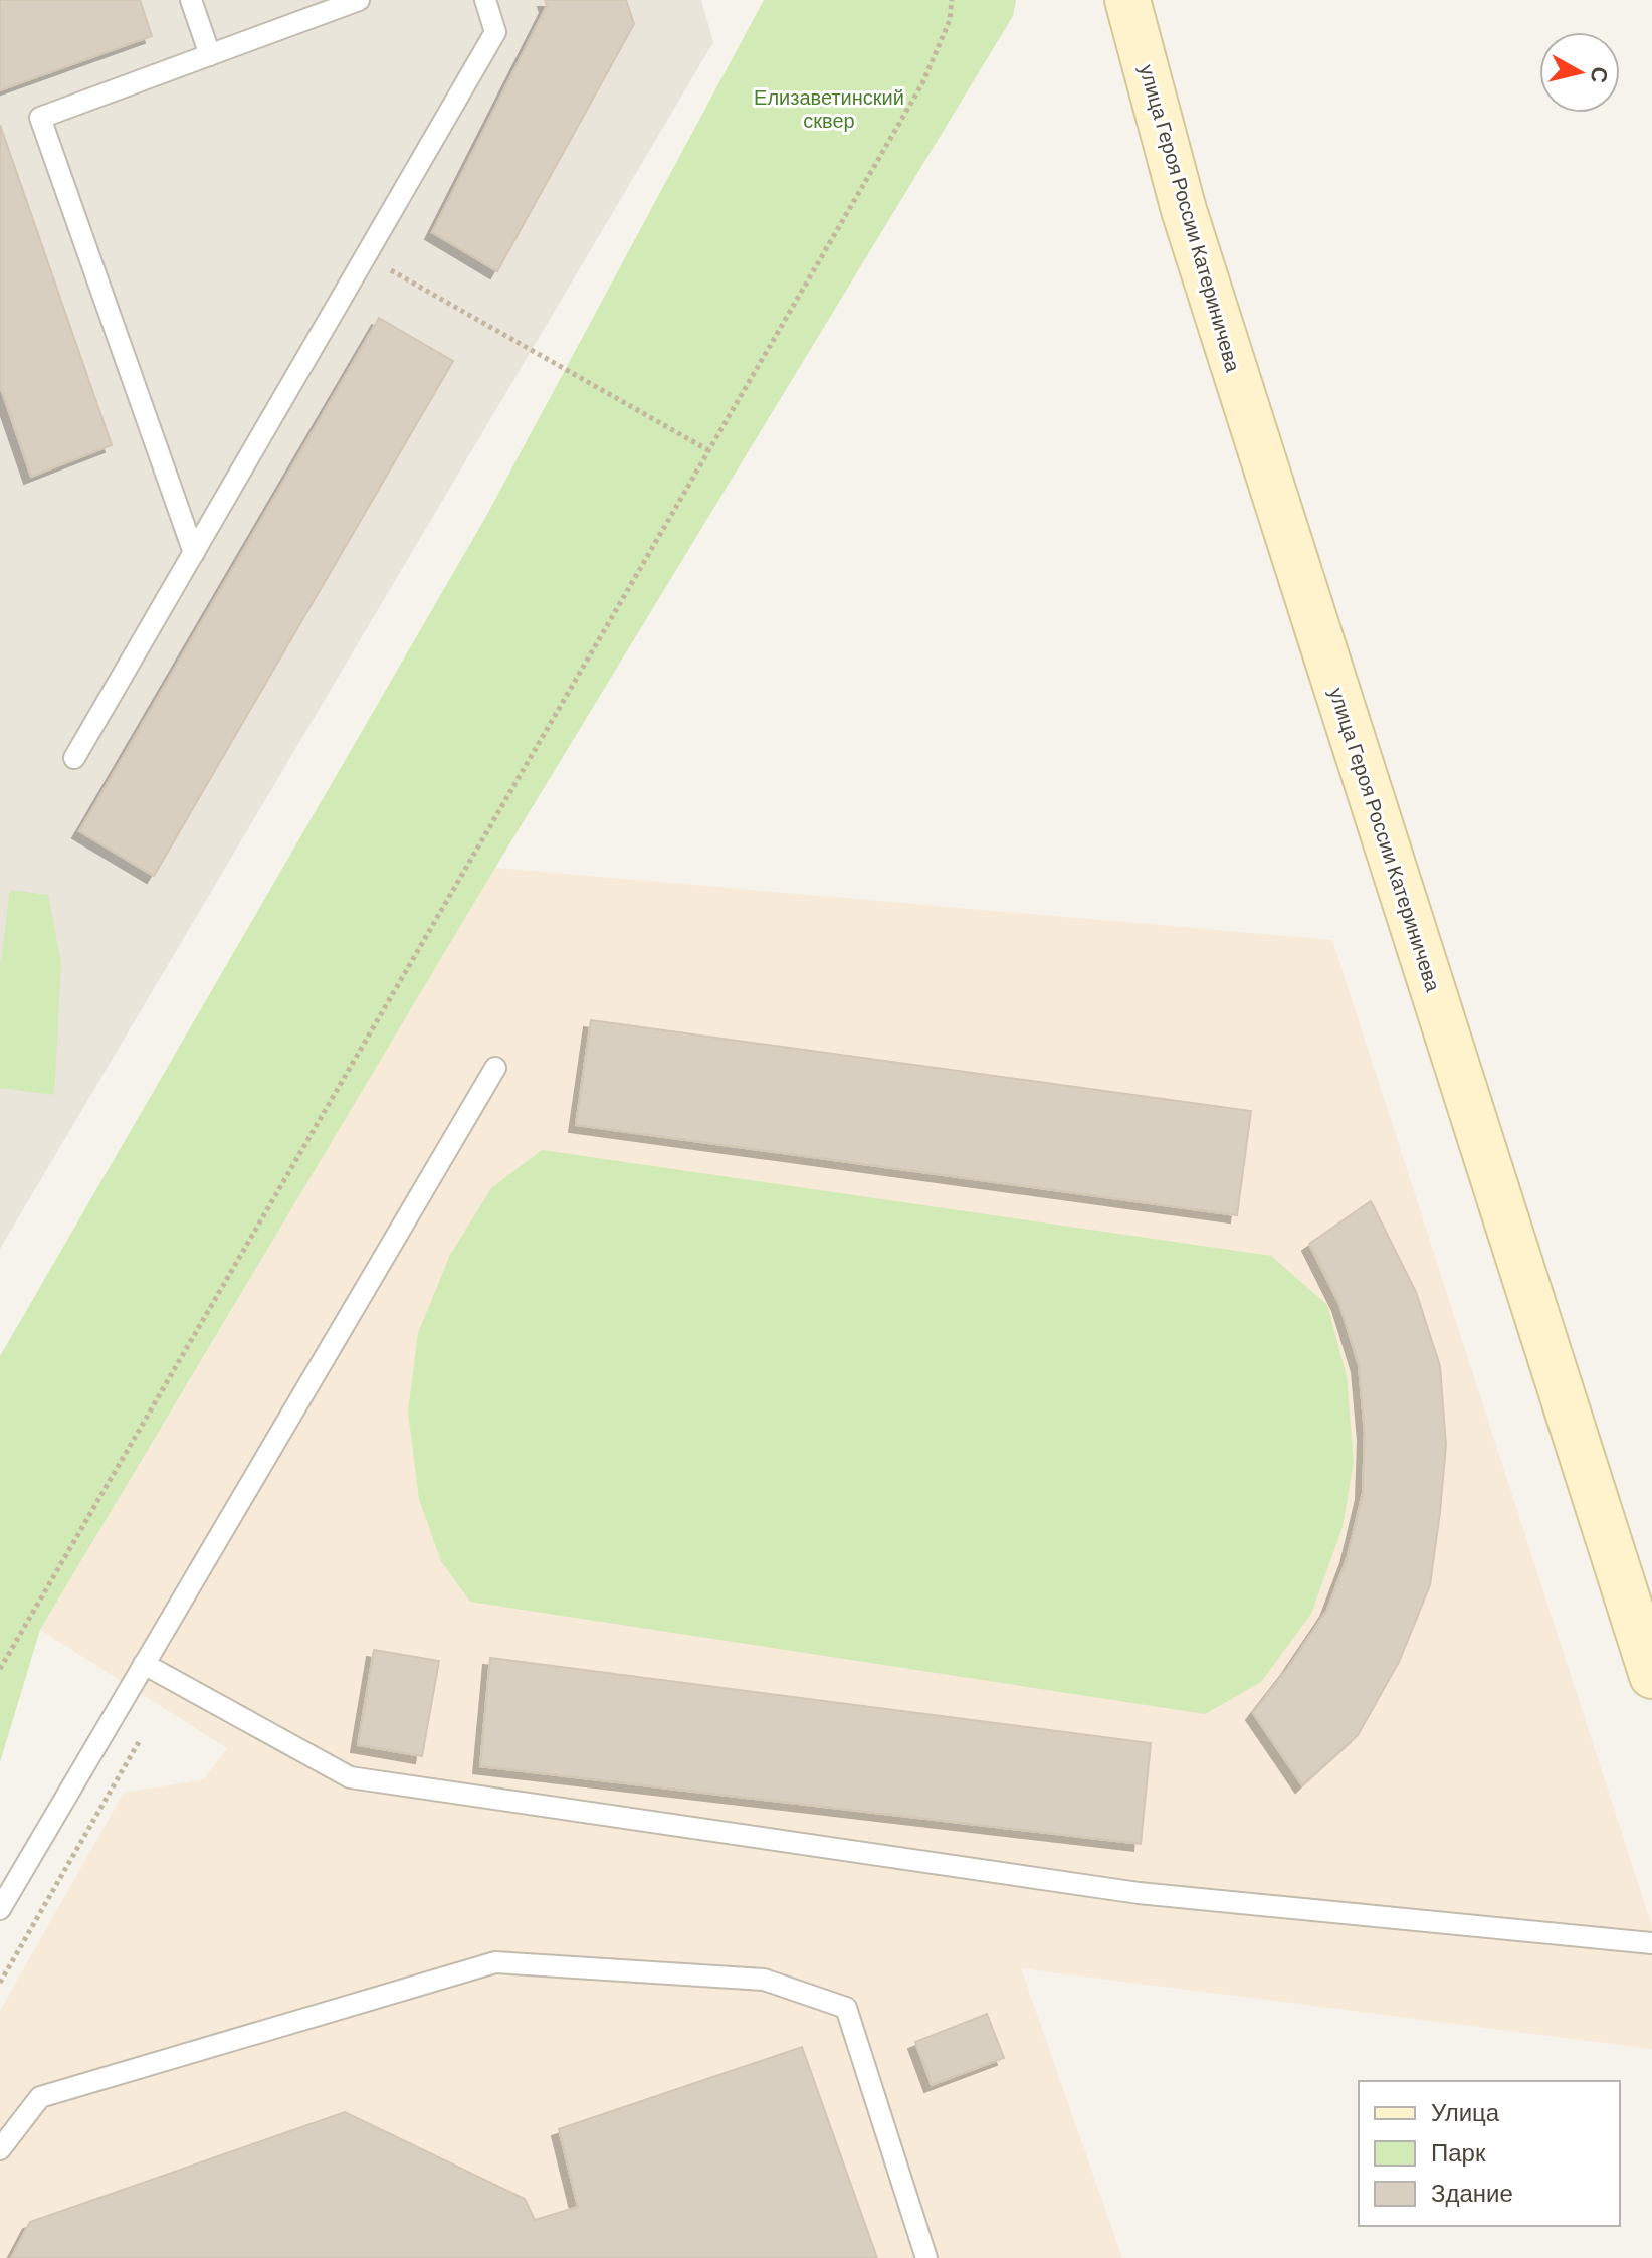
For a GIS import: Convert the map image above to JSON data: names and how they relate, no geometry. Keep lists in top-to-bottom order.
{
  "streets": {
    "main road": ["улица Героя России Катериничева"]
  },
  "parks": ["Елизаветинский сквер"],
  "legend": ["Улица", "Парк", "Здание"],
  "north": "right"
}
